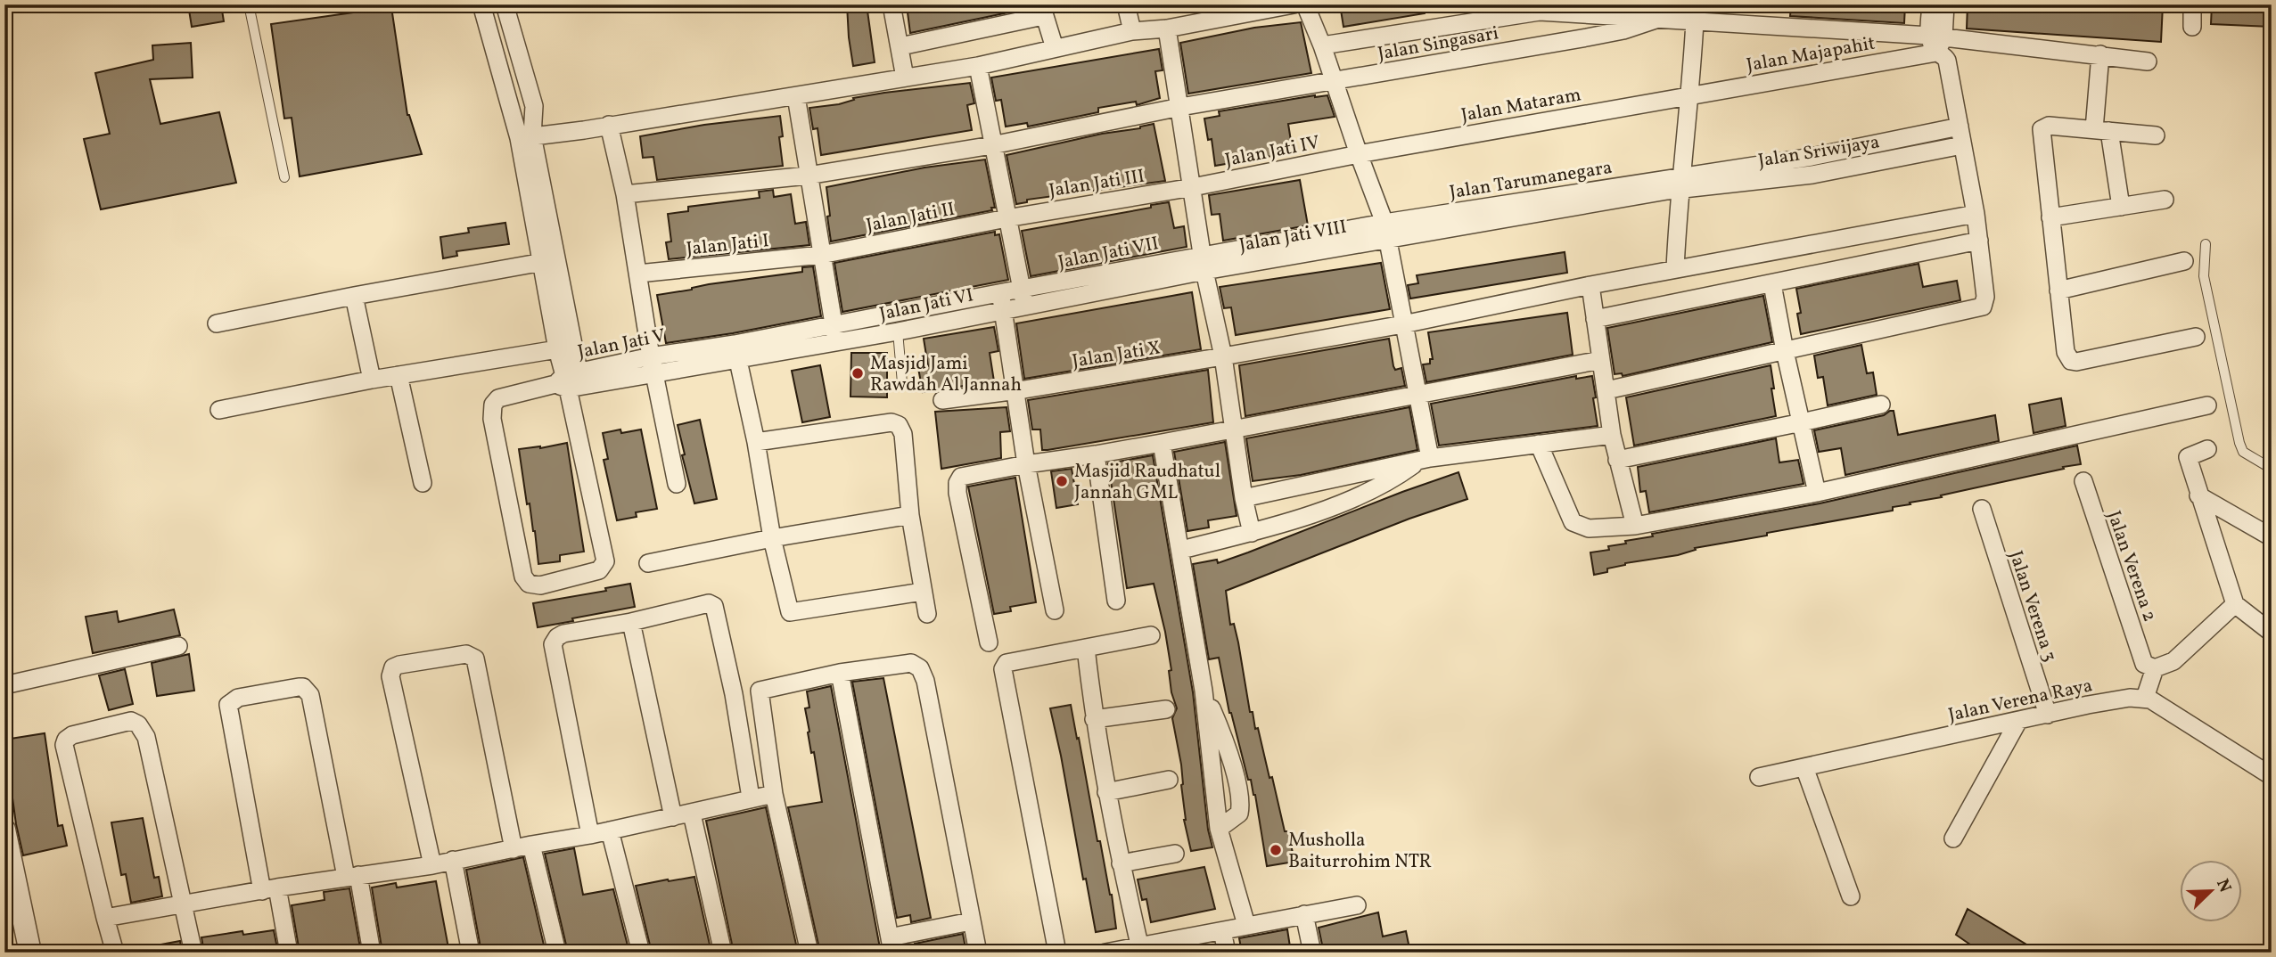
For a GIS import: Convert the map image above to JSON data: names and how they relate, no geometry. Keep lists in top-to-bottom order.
{
  "streets": {
    "street": [
      "Jalan Singasari",
      "Jalan Majapahit",
      "Jalan Mataram",
      "Jalan Jati IV",
      "Jalan Sriwijaya",
      "Jalan Tarumanegara",
      "Jalan Jati III",
      "Jalan Jati II",
      "Jalan Jati VIII",
      "Jalan Jati I",
      "Jalan Jati VII",
      "Jalan Jati VI",
      "Jalan Jati V",
      "Jalan Jati X",
      "Jalan Verena 2",
      "Jalan Verena 3",
      "Jalan Verena Raya"
    ]
  },
  "crossings": [
    ["Jalan Majapahit", "Jalan Mataram"],
    ["Jalan Mataram", "Jalan Jati IV"],
    ["Jalan Jati IV", "Jalan Jati III"],
    ["Jalan Sriwijaya", "Jalan Tarumanegara"],
    ["Jalan Tarumanegara", "Jalan Jati VIII"],
    ["Jalan Jati III", "Jalan Jati II"],
    ["Jalan Jati II", "Jalan Jati I"],
    ["Jalan Jati VIII", "Jalan Jati VII"],
    ["Jalan Jati VII", "Jalan Jati VI"],
    ["Jalan Jati VI", "Jalan Jati V"],
    ["Jalan Verena 3", "Jalan Verena Raya"]
  ],
  "places": ["Masjid Jami Rawdah Al Jannah", "Masjid Raudhatul Jannah GML", "Musholla Baiturrohim NTR"],
  "north": "top right"
}
